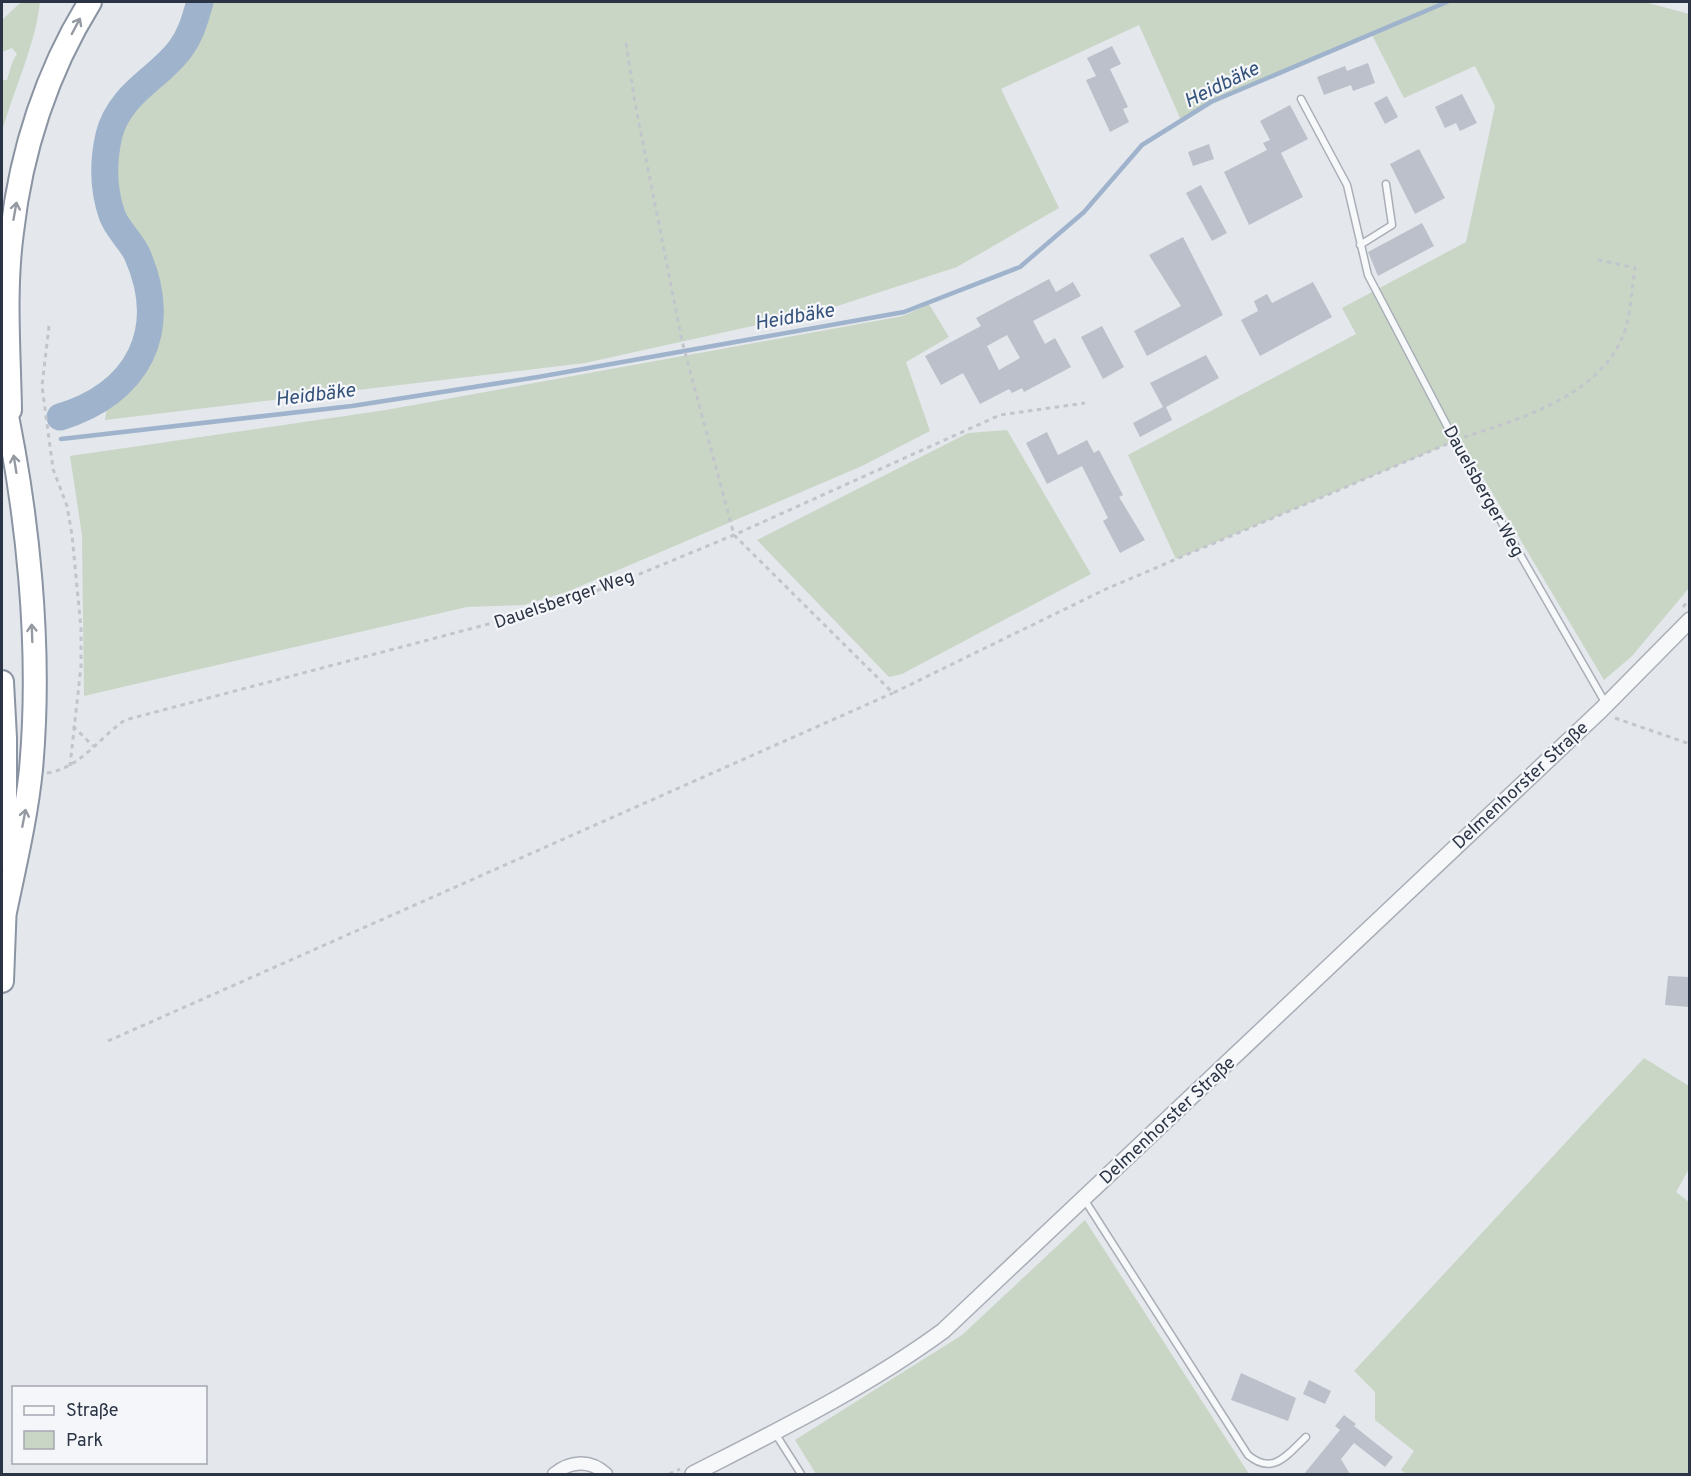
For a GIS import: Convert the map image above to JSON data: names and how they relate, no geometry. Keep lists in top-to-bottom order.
{
  "streets": {
    "street": ["Delmenhorster Straße"],
    "lane": ["Dauelsberger Weg"]
  },
  "crossings": [
    ["Dauelsberger Weg", "Delmenhorster Straße"]
  ],
  "water": ["Heidbäke"],
  "legend": ["Straße", "Park"]
}
